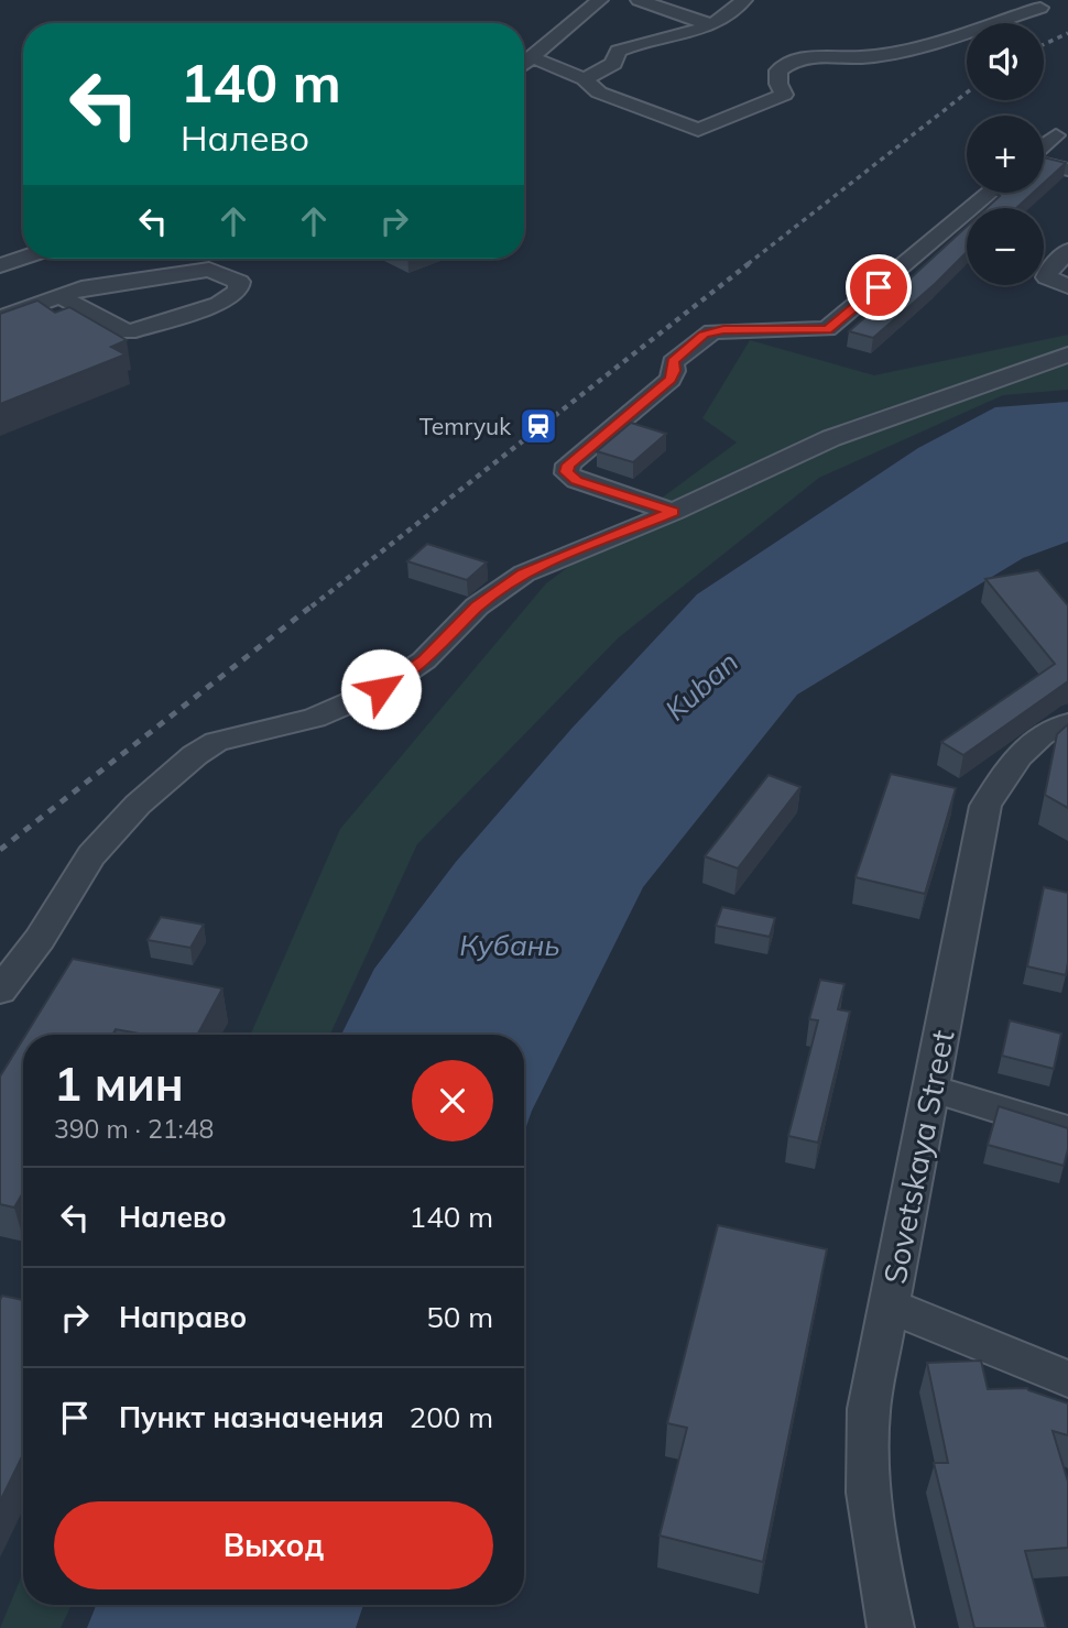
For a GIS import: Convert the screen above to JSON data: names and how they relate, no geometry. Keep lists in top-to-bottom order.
{
  "streets": {
    "street": ["Sovetskaya Street"]
  },
  "water": ["Kuban", "Кубань"],
  "places": {
    "station": ["Temryuk"]
  },
  "page": {
    "map_buttons": ["+", "−"],
    "turn": ["140 m", "Налево"],
    "heading": ["1 мин", "390 m · 21:48"],
    "list": [
      {
        "name": "Налево",
        "value": "140 m"
      },
      {
        "name": "Направо",
        "value": "50 m"
      },
      {
        "name": "Пункт назначения",
        "value": "200 m"
      }
    ],
    "buttons": "Выход"
  }
}
